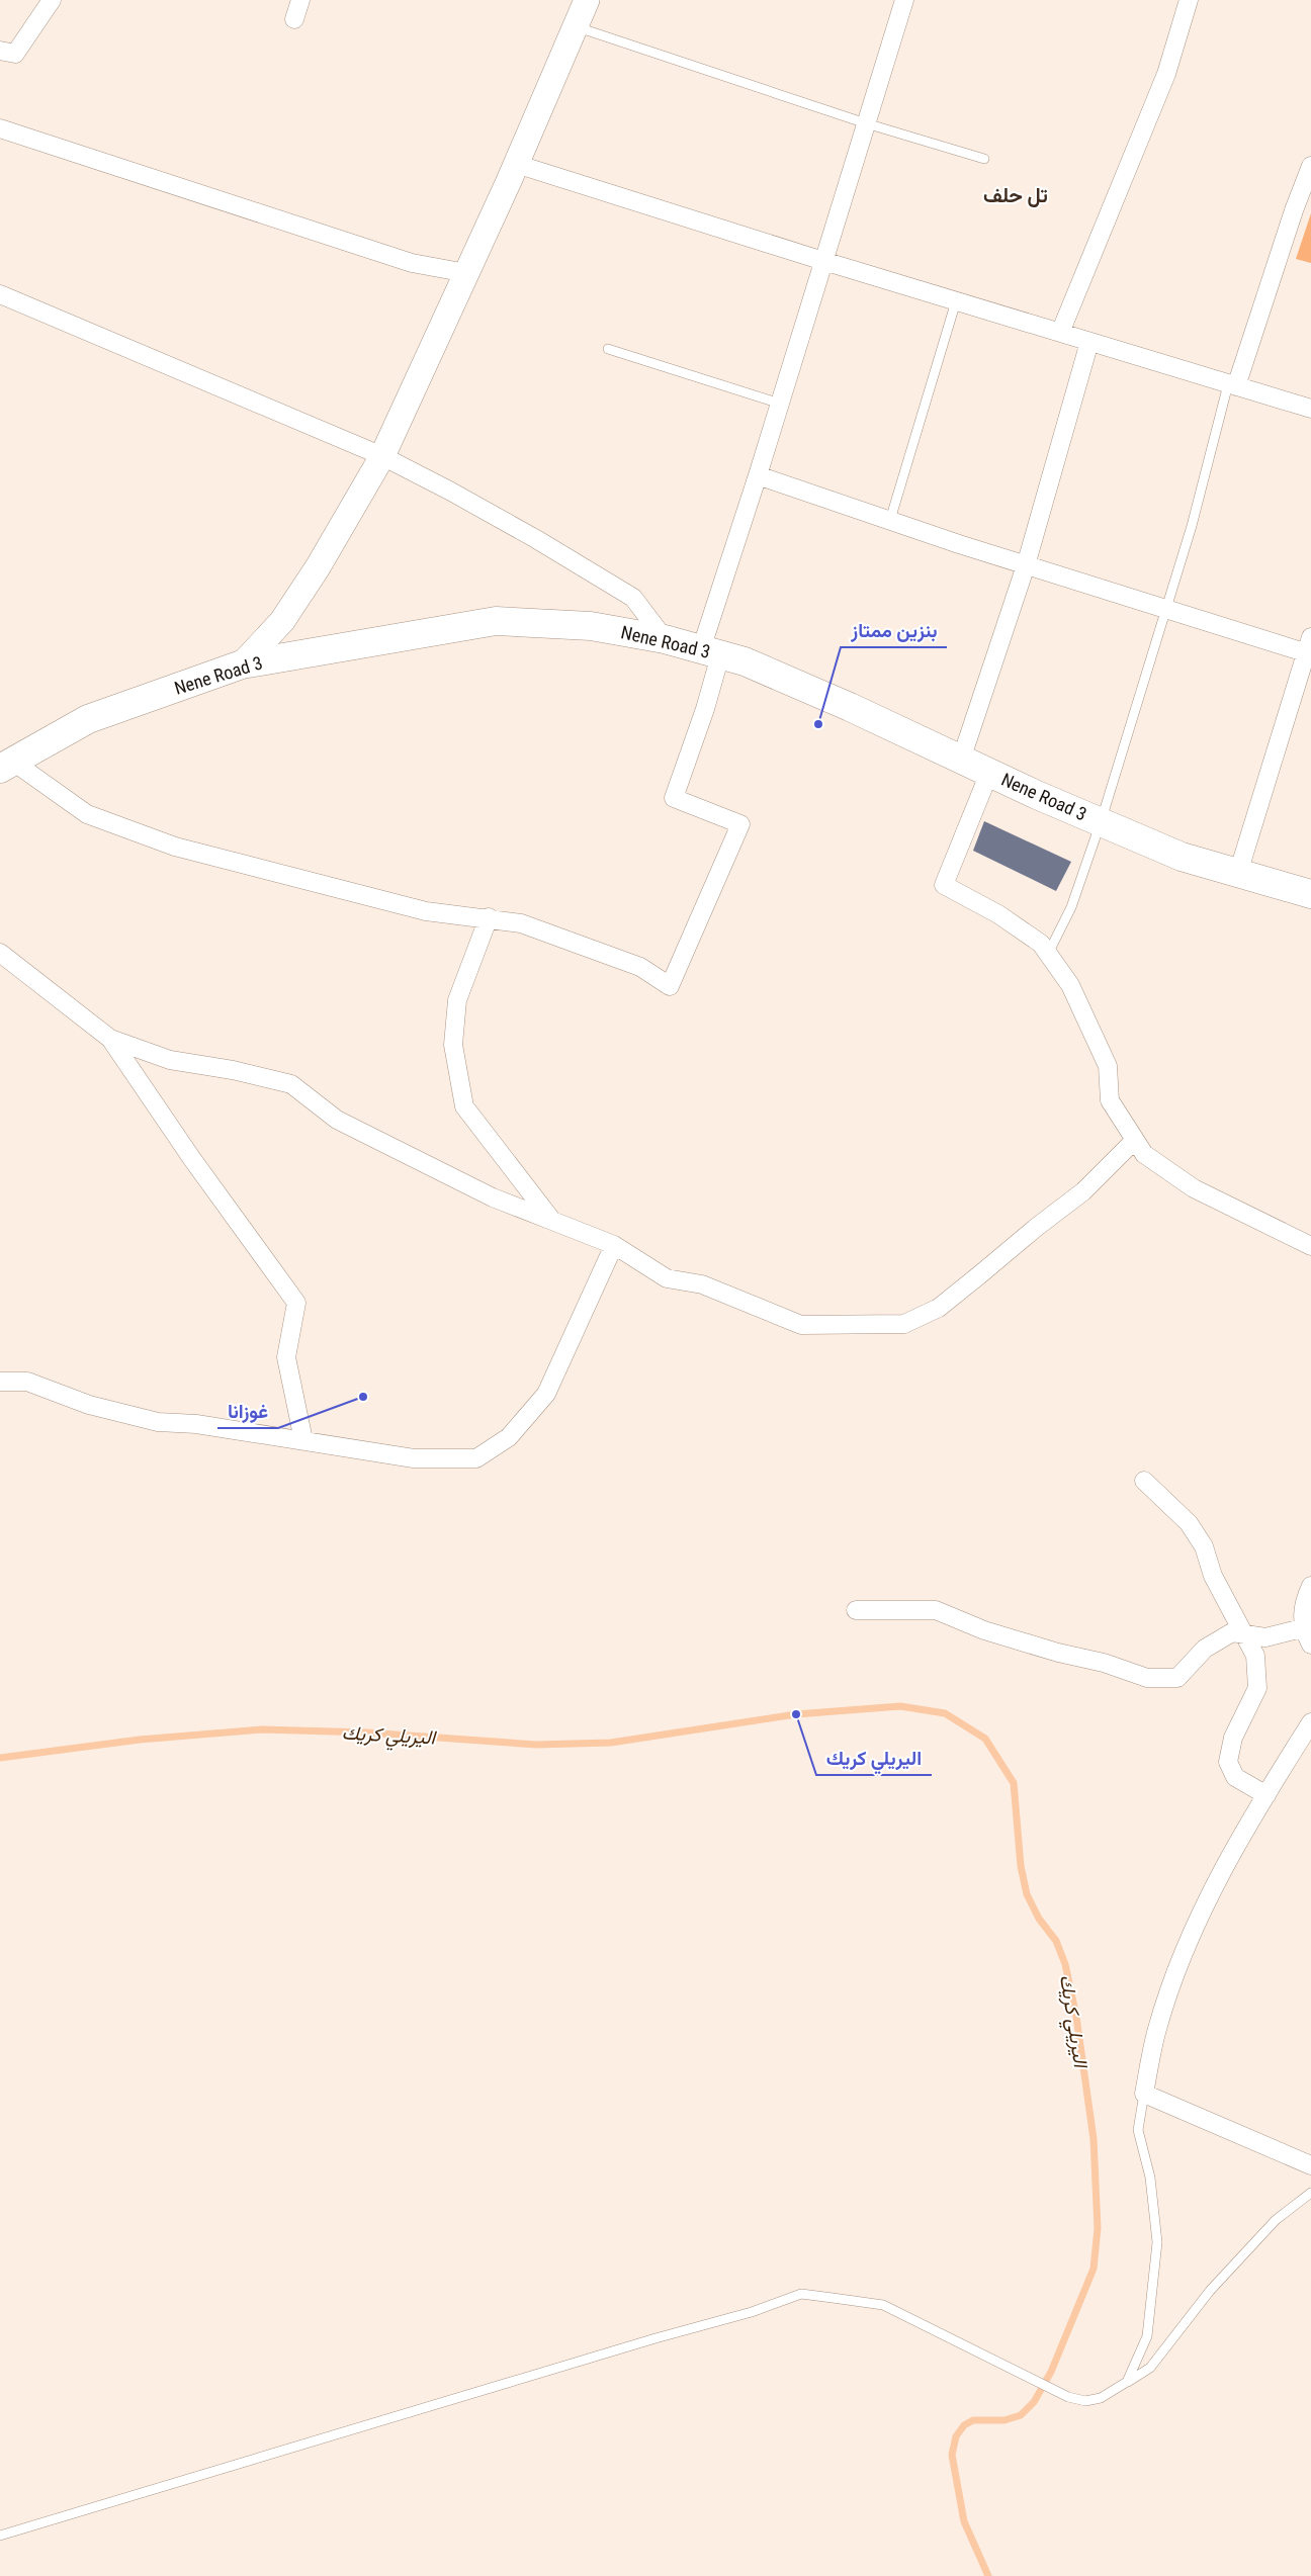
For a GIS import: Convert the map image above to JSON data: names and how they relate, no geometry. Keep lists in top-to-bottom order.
{
  "streets": {
    "main road": ["Nene Road 3"]
  },
  "districts": ["تل حلف"],
  "water": ["اليريلي كريك"],
  "places": ["بنزين ممتاز", "غوزانا", "اليريلي كريك"]
}
